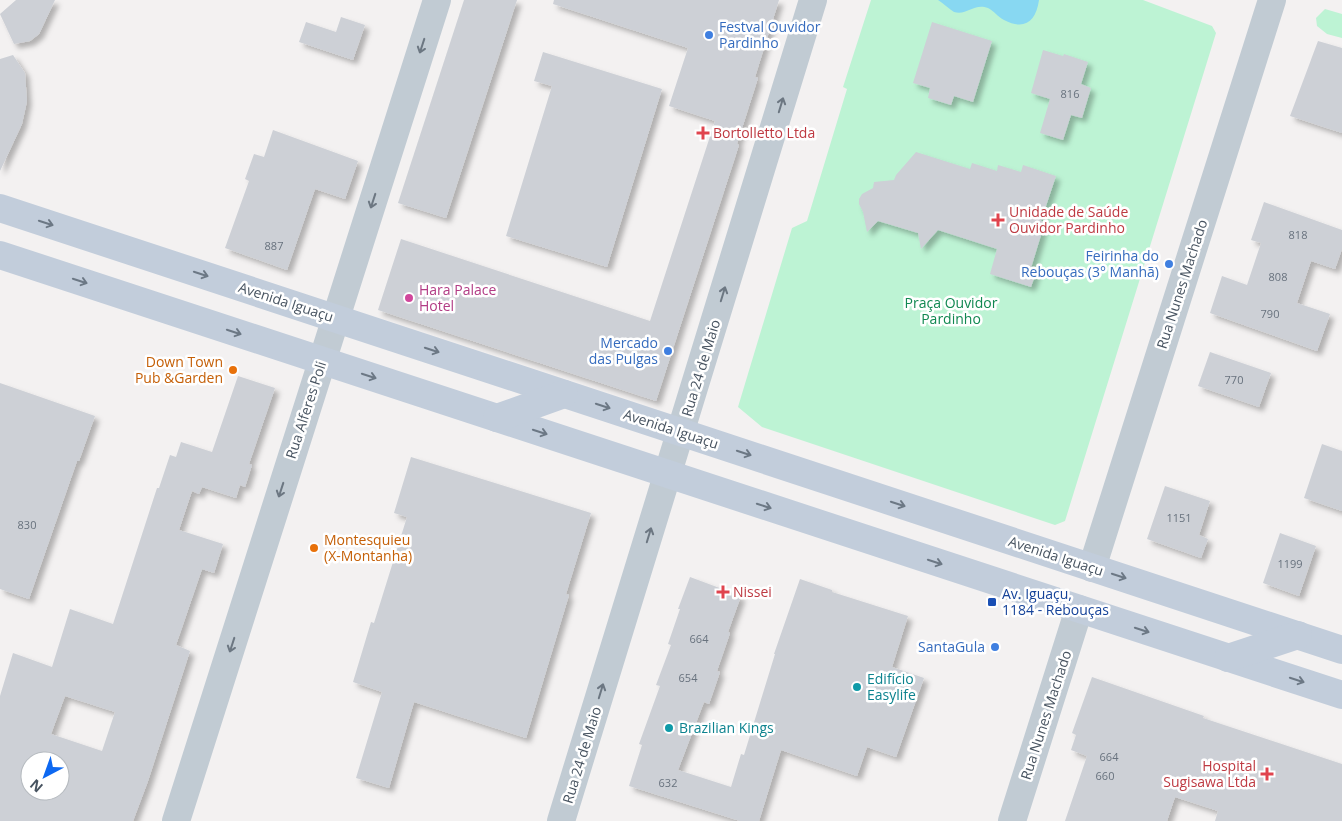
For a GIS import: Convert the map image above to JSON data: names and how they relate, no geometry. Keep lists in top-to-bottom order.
{
  "streets": {
    "main road": ["Avenida Iguaçu"],
    "street": ["Rua Nunes Machado", "Rua 24 de Maio", "Rua Alferes Poli"]
  },
  "crossings": [
    ["Rua Nunes Machado", "Avenida Iguaçu"],
    ["Avenida Iguaçu", "Rua 24 de Maio"],
    ["Avenida Iguaçu", "Rua Alferes Poli"]
  ],
  "one_way": ["Rua 24 de Maio", "Rua Alferes Poli"],
  "parks": ["Praça Ouvidor Pardinho"],
  "places": {
    "other": [
      "Festval Ouvidor Pardinho",
      "Feirinha do Rebouças (3° Manhã)",
      "Hara Palace Hotel",
      "Mercado das Pulgas",
      "Down Town Pub &Garden",
      "Montesquieu (X-Montanha)",
      "SantaGula",
      "Edifício Easylife",
      "Brazilian Kings"
    ],
    "health": [
      "Bortolletto Ltda",
      "Unidade de Saúde Ouvidor Pardinho",
      "Nissei",
      "Hospital Sugisawa Ltda"
    ],
    "transit": ["Av. Iguaçu, 1184 - Rebouças"]
  },
  "house_numbers": [
    "816",
    "818",
    "887",
    "808",
    "790",
    "770",
    "1151",
    "830",
    "1199",
    "664",
    "654",
    "664",
    "660",
    "632"
  ],
  "north": "bottom left"
}
